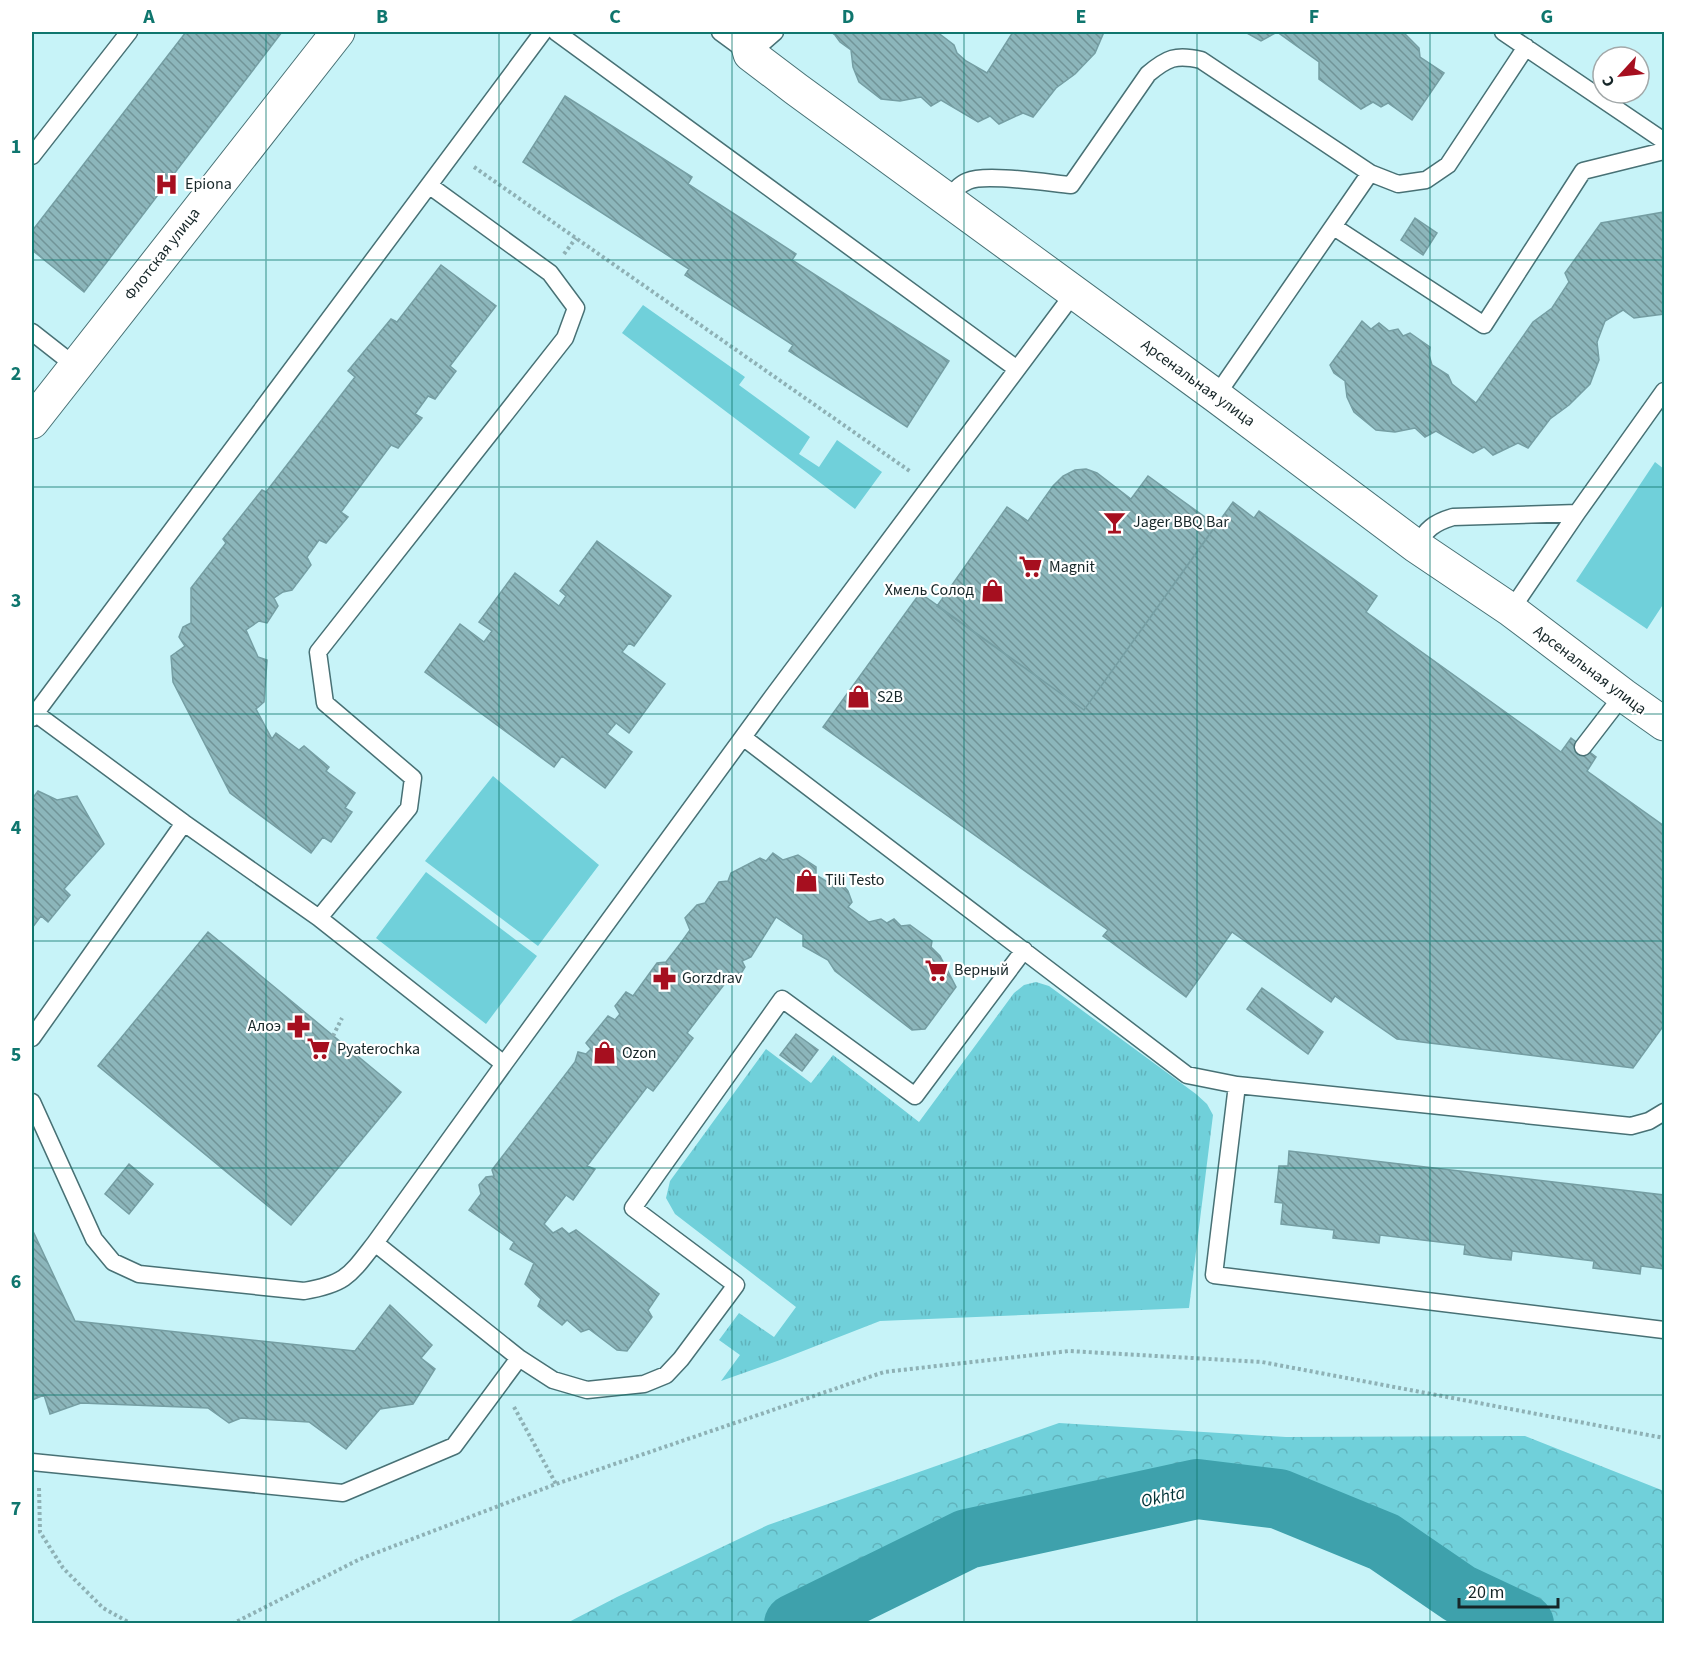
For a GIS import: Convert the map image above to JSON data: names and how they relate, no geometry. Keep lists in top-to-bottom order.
{
  "streets": {
    "street": ["Флотская улица", "Арсенальная улица"]
  },
  "water": ["Okhta"],
  "places": {
    "hospital": ["Epiona"],
    "bar": ["Jager BBQ Bar"],
    "supermarket": ["Magnit", "Верный", "Pyaterochka"],
    "shop": [
      "Хмель Солод",
      "S2B",
      "Tili Testo",
      "Ozon"
    ],
    "pharmacy": ["Gorzdrav", "Алоэ"]
  },
  "scale_bar": "20 m",
  "north": "bottom left",
  "grid": {
    "columns": [
      "A",
      "B",
      "C",
      "D",
      "E",
      "F",
      "G"
    ],
    "rows": [
      "1",
      "2",
      "3",
      "4",
      "5",
      "6",
      "7"
    ]
  }
}
